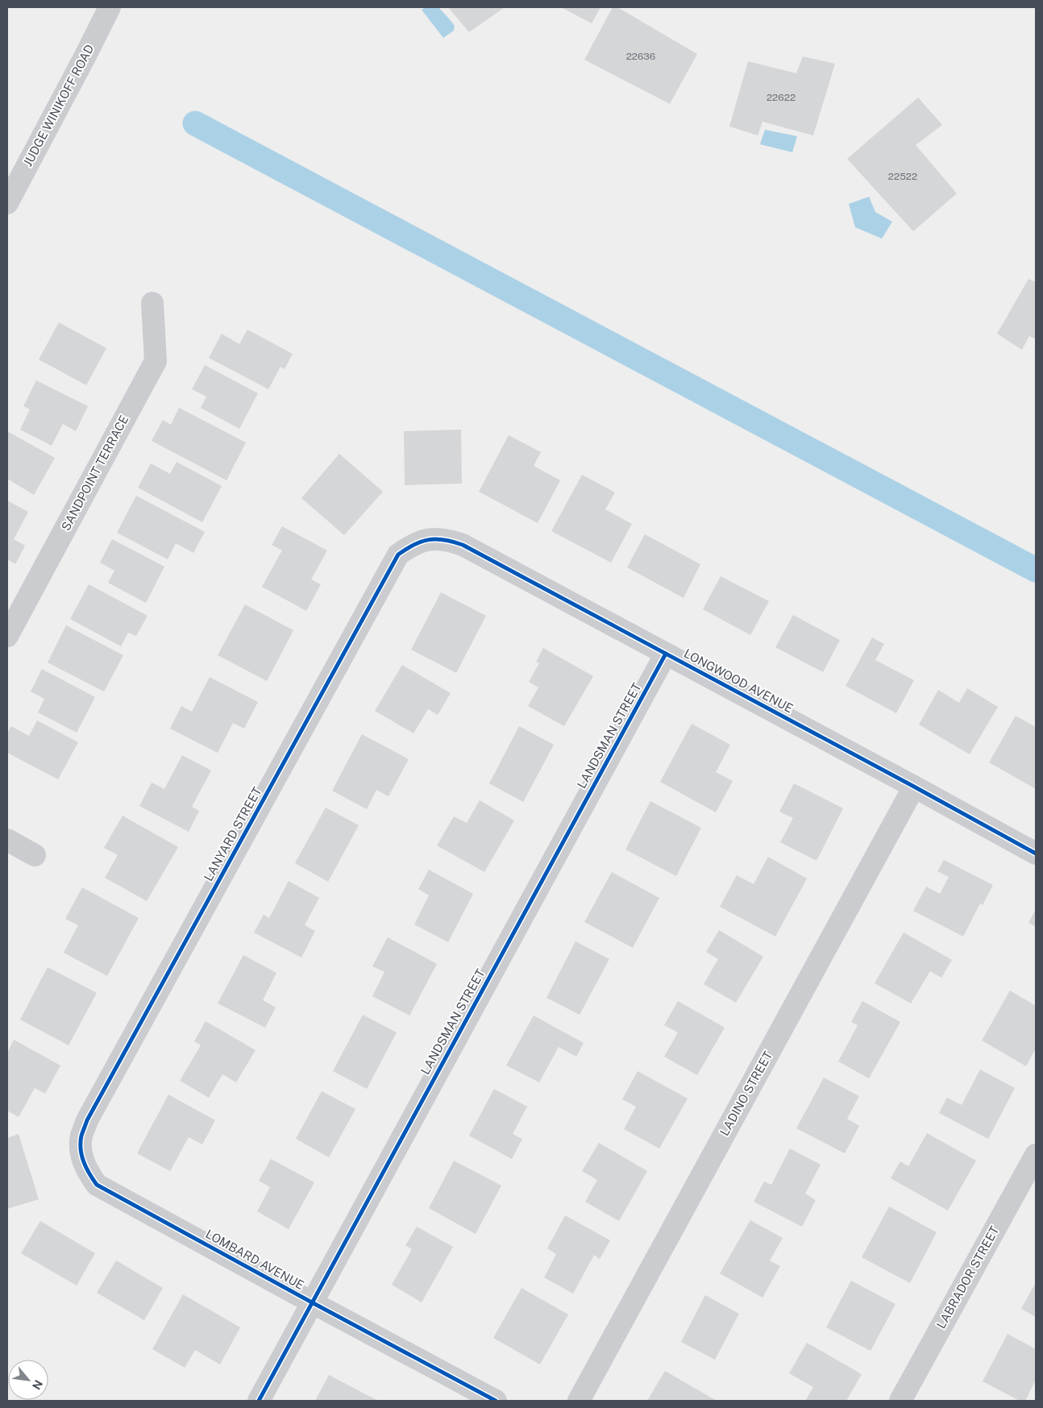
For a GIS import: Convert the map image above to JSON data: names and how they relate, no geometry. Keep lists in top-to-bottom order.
{
  "streets": {
    "street": [
      "JUDGE WINIKOFF ROAD",
      "SANDPOINT TERRACE",
      "LONGWOOD AVENUE",
      "LANDSMAN STREET",
      "LANYARD STREET",
      "LADINO STREET",
      "LOMBARD AVENUE",
      "LABRADOR STREET"
    ]
  },
  "crossings": [
    ["LONGWOOD AVENUE", "LANDSMAN STREET"],
    ["LONGWOOD AVENUE", "LANYARD STREET"],
    ["LONGWOOD AVENUE", "LADINO STREET"],
    ["LANDSMAN STREET", "LOMBARD AVENUE"],
    ["LANYARD STREET", "LOMBARD AVENUE"]
  ],
  "house_numbers": ["22636", "22622", "22522"],
  "north": "bottom right"
}
